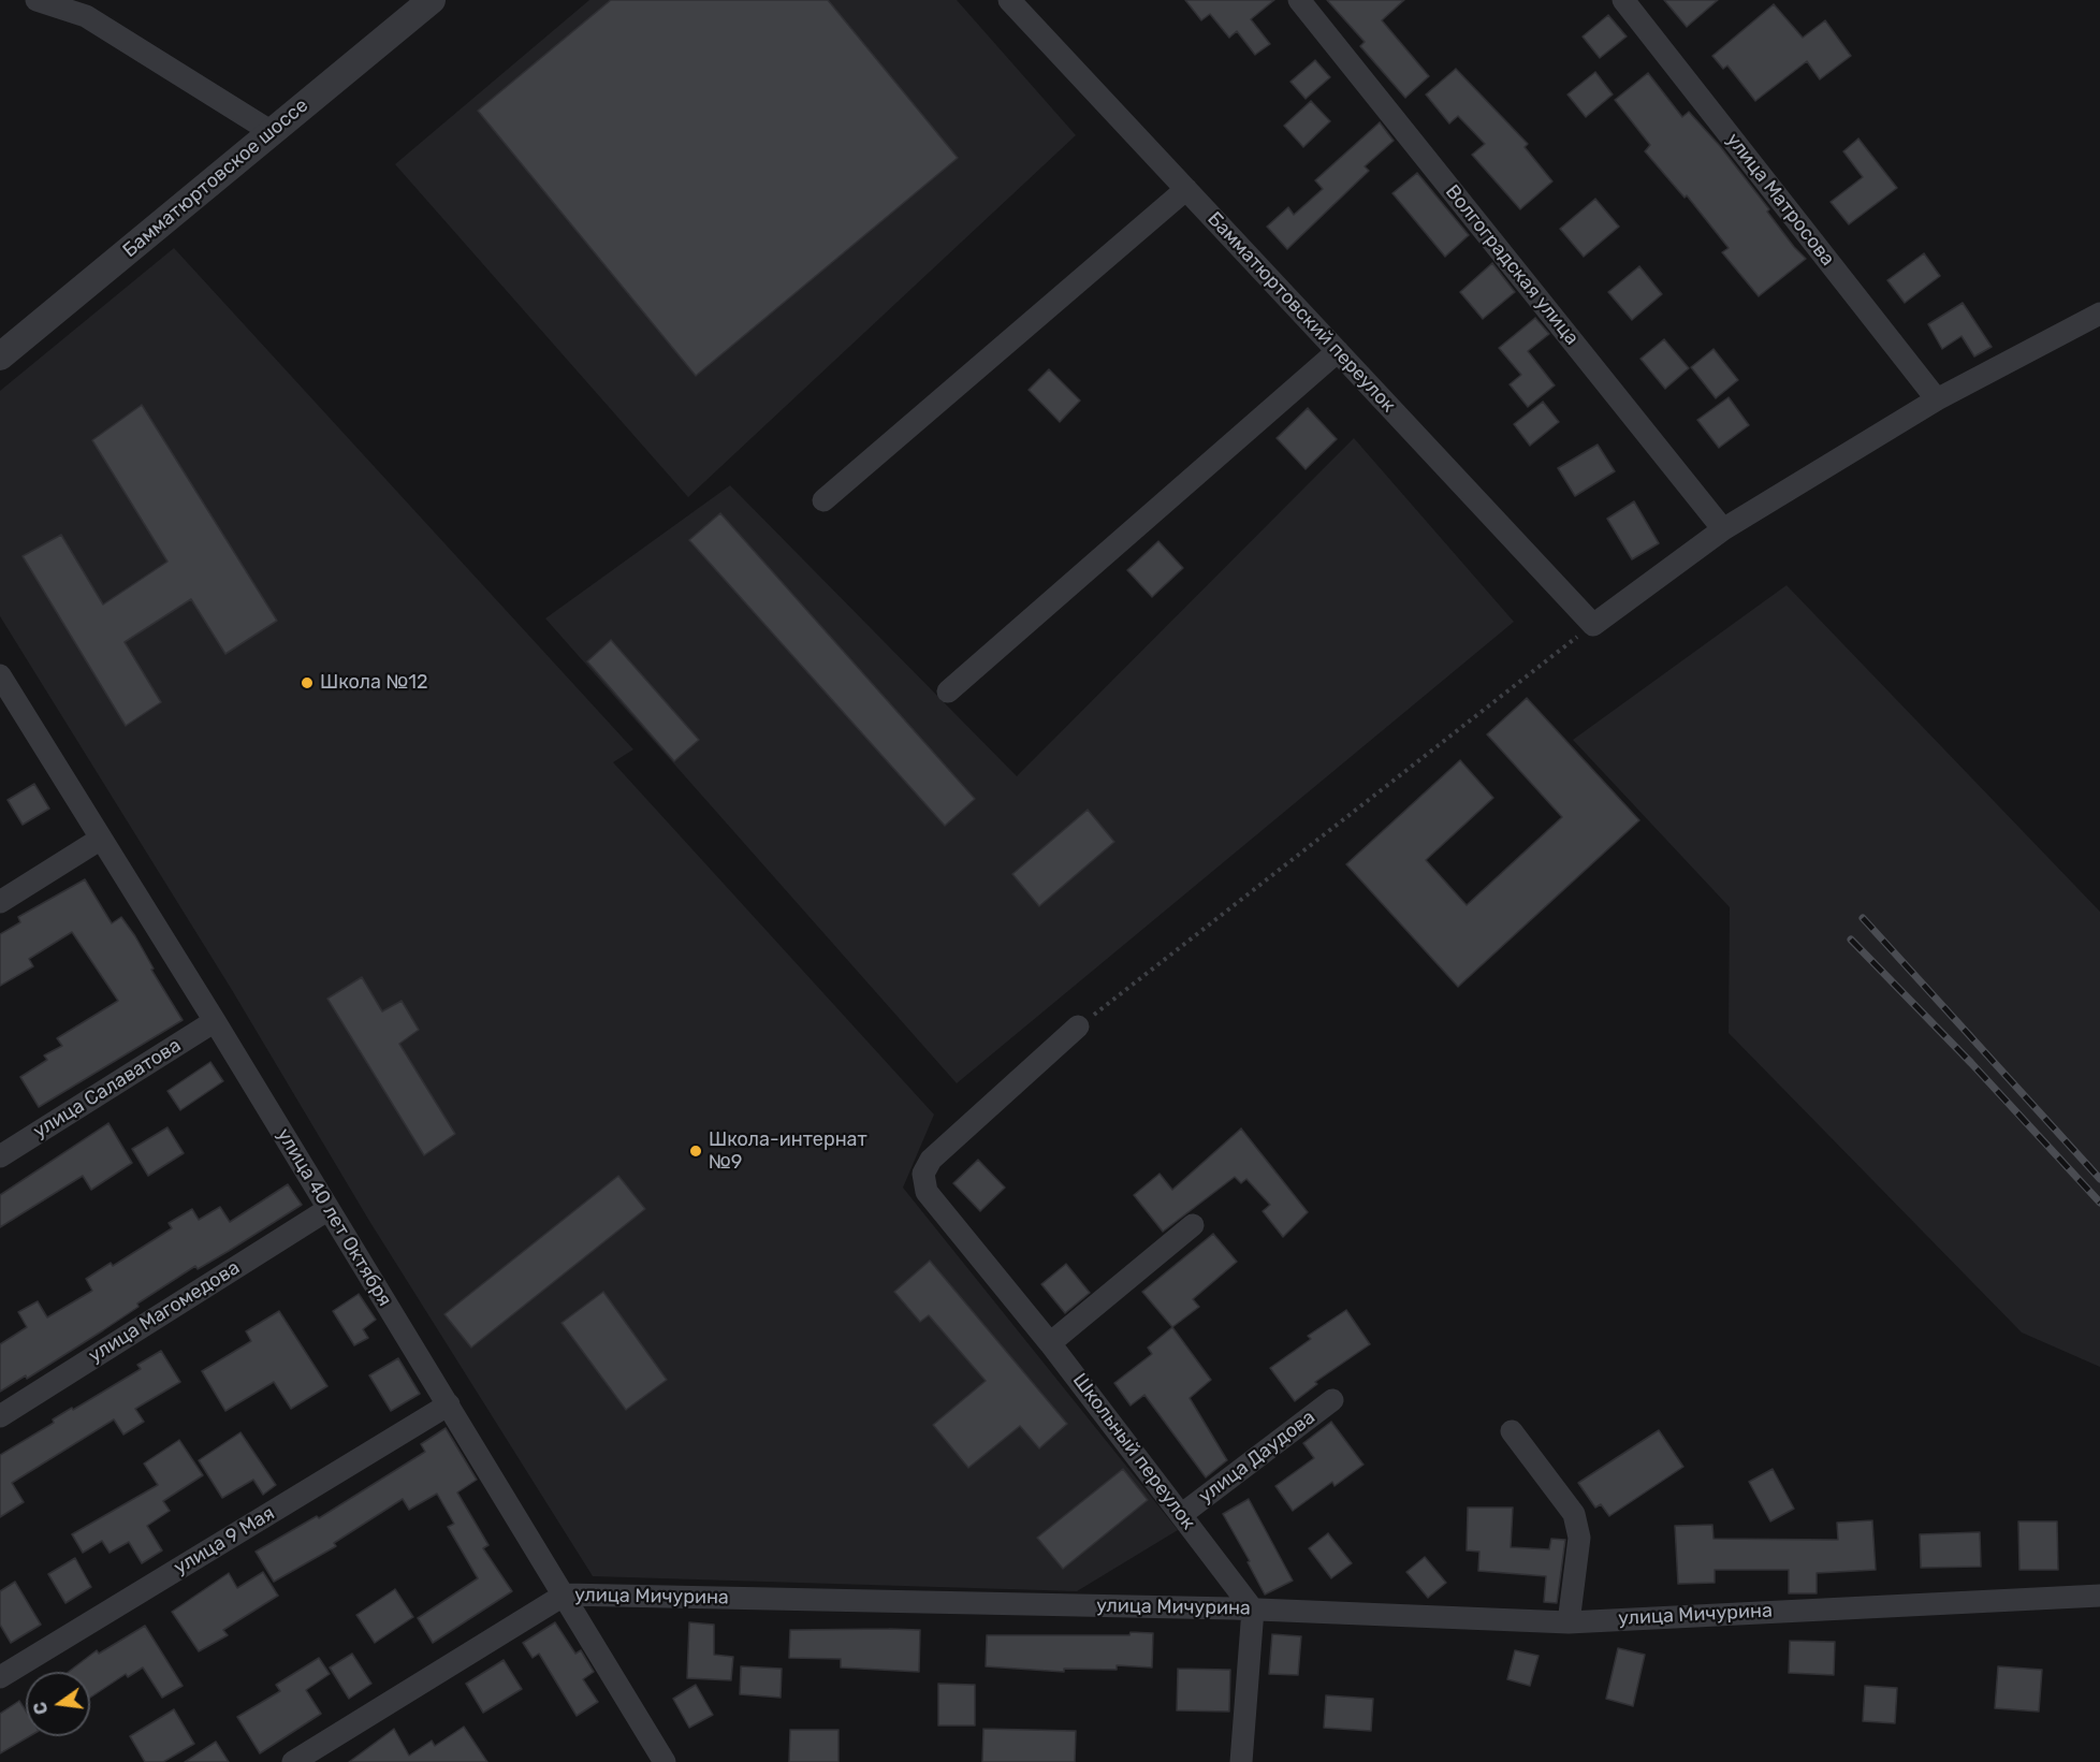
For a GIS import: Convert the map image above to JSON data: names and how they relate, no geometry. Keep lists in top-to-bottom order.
{
  "streets": {
    "street": [
      "Бамматюртовское шоссе",
      "улица Матросова",
      "Волгоградская улица",
      "Бамматюртовский переулок",
      "улица Салаватова",
      "улица 40 лет Октября",
      "улица Магомедова",
      "Школьный переулок",
      "улица Даудова",
      "улица 9 Мая",
      "улица Мичурина"
    ]
  },
  "crossings": [
    ["улица Салаватова", "улица 40 лет Октября"],
    ["улица 40 лет Октября", "улица Магомедова"],
    ["улица 40 лет Октября", "улица 9 Мая"],
    ["улица 40 лет Октября", "улица Мичурина"],
    ["Школьный переулок", "улица Даудова"],
    ["Школьный переулок", "улица Мичурина"]
  ],
  "places": ["Школа №12", "Школа-интернат №9"],
  "north": "left"
}
